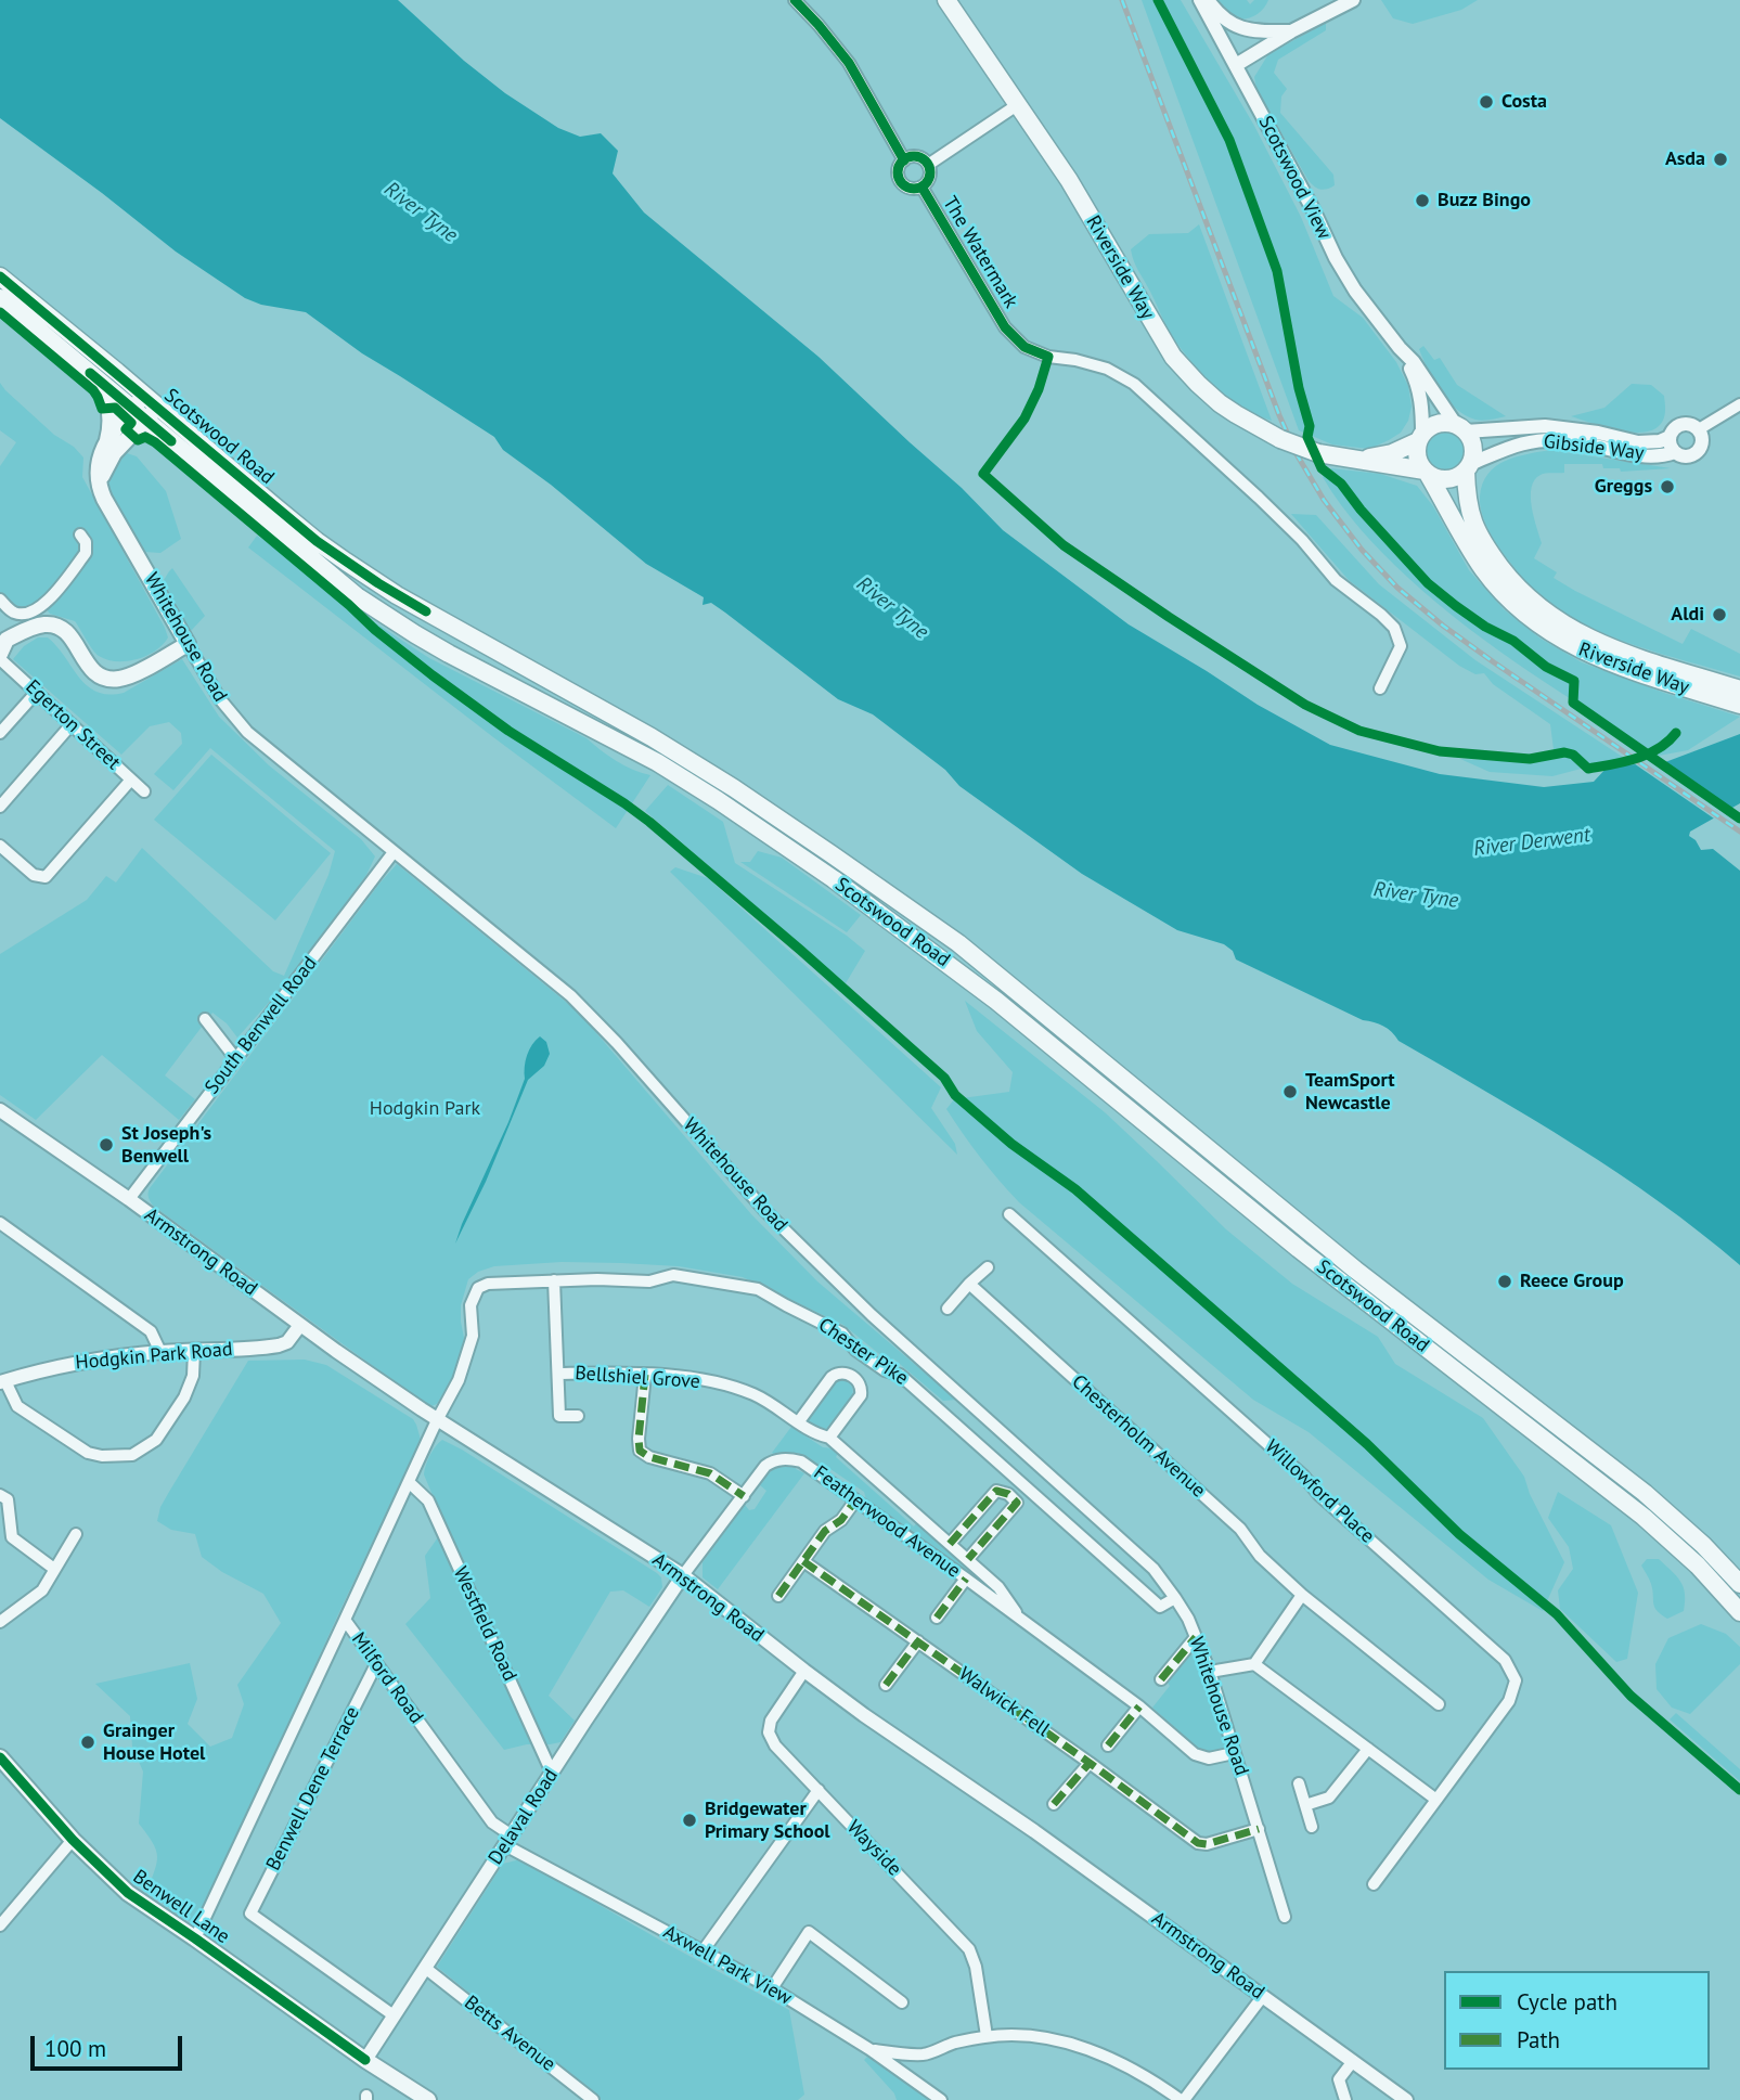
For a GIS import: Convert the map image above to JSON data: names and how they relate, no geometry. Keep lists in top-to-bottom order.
{
  "streets": {
    "main road": [
      "Riverside Way",
      "Scotswood Road",
      "Whitehouse Road",
      "Benwell Lane"
    ],
    "street": [
      "Scotswood View",
      "The Watermark",
      "Gibside Way",
      "Egerton Street",
      "South Benwell Road",
      "Armstrong Road",
      "Chester Pike",
      "Hodgkin Park Road",
      "Bellshiel Grove",
      "Chesterholm Avenue",
      "Willowford Place",
      "Featherwood Avenue",
      "Westfield Road",
      "Milford Road",
      "Walwick Fell",
      "Benwell Dene Terrace",
      "Delaval Road",
      "Wayside",
      "Axwell Park View",
      "Betts Avenue"
    ]
  },
  "crossings": [
    ["Scotswood View", "Riverside Way"],
    ["Scotswood View", "Gibside Way"],
    ["Riverside Way", "Gibside Way"],
    ["Whitehouse Road", "South Benwell Road"],
    ["Whitehouse Road", "Chester Pike"],
    ["Whitehouse Road", "Featherwood Avenue"],
    ["Whitehouse Road", "Walwick Fell"],
    ["South Benwell Road", "Armstrong Road"],
    ["Armstrong Road", "Chester Pike"],
    ["Armstrong Road", "Hodgkin Park Road"],
    ["Armstrong Road", "Featherwood Avenue"],
    ["Armstrong Road", "Milford Road"],
    ["Armstrong Road", "Delaval Road"],
    ["Armstrong Road", "Wayside"],
    ["Chester Pike", "Bellshiel Grove"],
    ["Chester Pike", "Milford Road"],
    ["Bellshiel Grove", "Featherwood Avenue"],
    ["Featherwood Avenue", "Delaval Road"],
    ["Westfield Road", "Milford Road"],
    ["Westfield Road", "Delaval Road"],
    ["Milford Road", "Benwell Dene Terrace"],
    ["Milford Road", "Delaval Road"],
    ["Milford Road", "Axwell Park View"],
    ["Benwell Dene Terrace", "Delaval Road"],
    ["Delaval Road", "Benwell Lane"],
    ["Delaval Road", "Axwell Park View"],
    ["Delaval Road", "Betts Avenue"]
  ],
  "water": ["River Tyne", "River Derwent"],
  "parks": ["Hodgkin Park"],
  "places": [
    "Costa",
    "Asda",
    "Buzz Bingo",
    "Greggs",
    "Aldi",
    "TeamSport Newcastle",
    "St Joseph's Benwell",
    "Reece Group",
    "Grainger House Hotel",
    "Bridgewater Primary School"
  ],
  "legend": ["Cycle path", "Path"],
  "scale_bar": "100 m"
}
